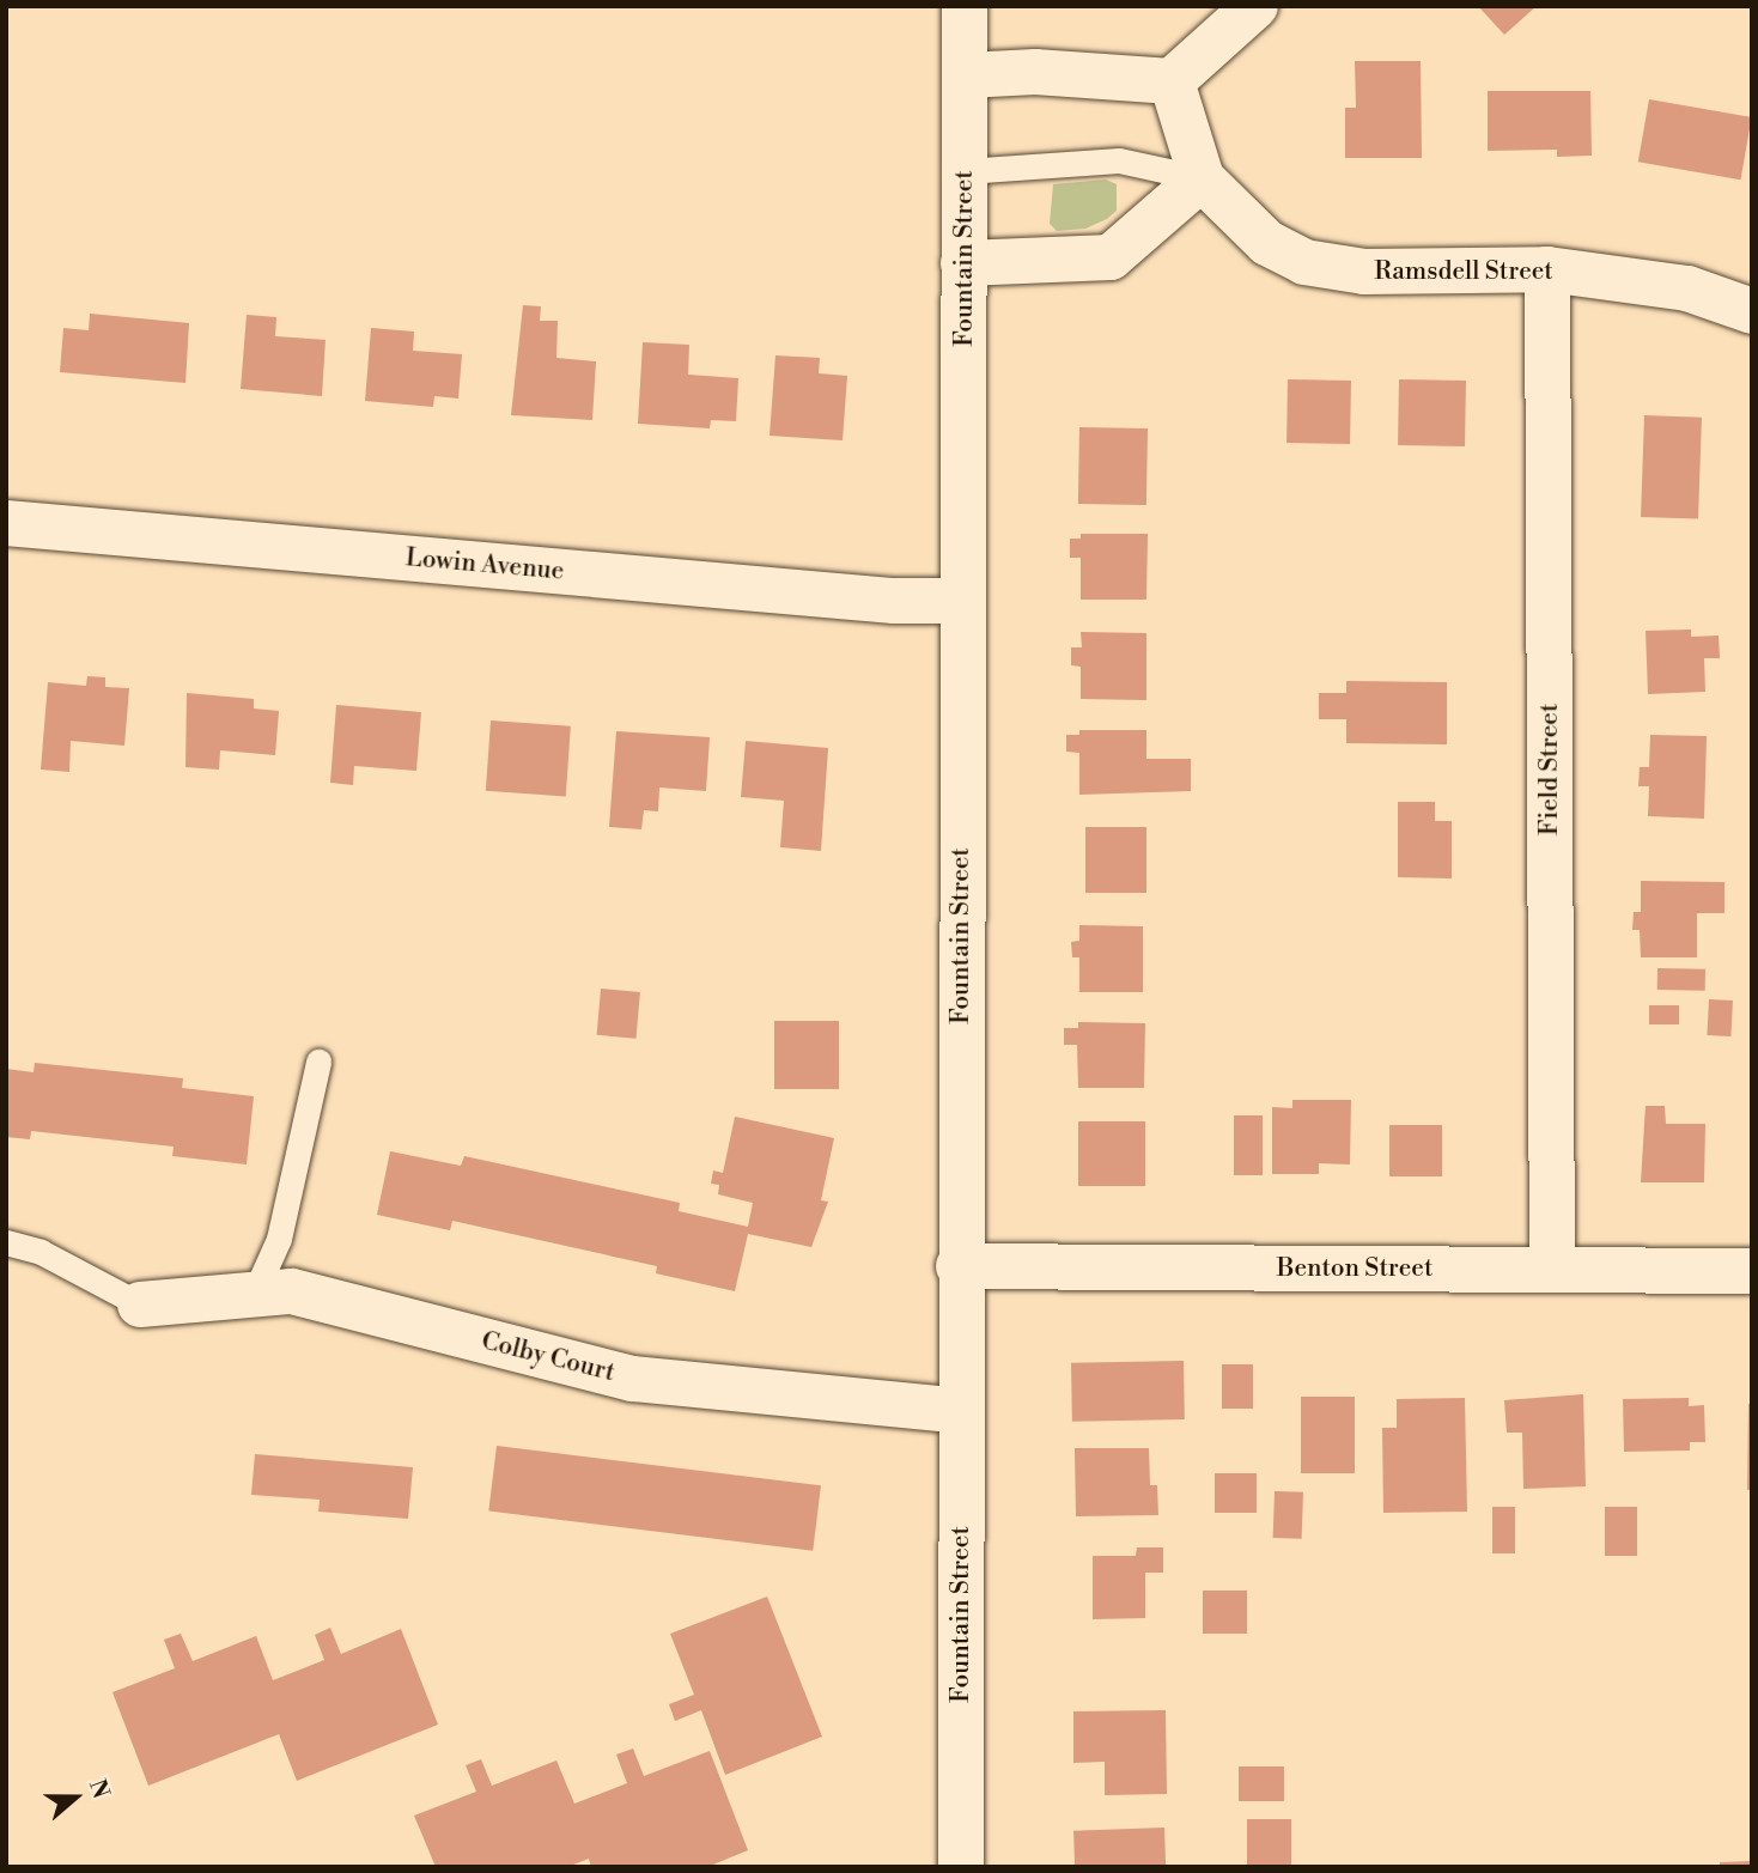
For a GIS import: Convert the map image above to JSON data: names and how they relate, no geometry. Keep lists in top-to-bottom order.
{
  "streets": {
    "street": [
      "Fountain Street",
      "Ramsdell Street",
      "Lowin Avenue",
      "Field Street",
      "Benton Street",
      "Colby Court"
    ]
  },
  "crossings": [
    ["Fountain Street", "Lowin Avenue"],
    ["Fountain Street", "Benton Street"],
    ["Fountain Street", "Colby Court"],
    ["Ramsdell Street", "Field Street"],
    ["Field Street", "Benton Street"]
  ],
  "north": "right"
}
